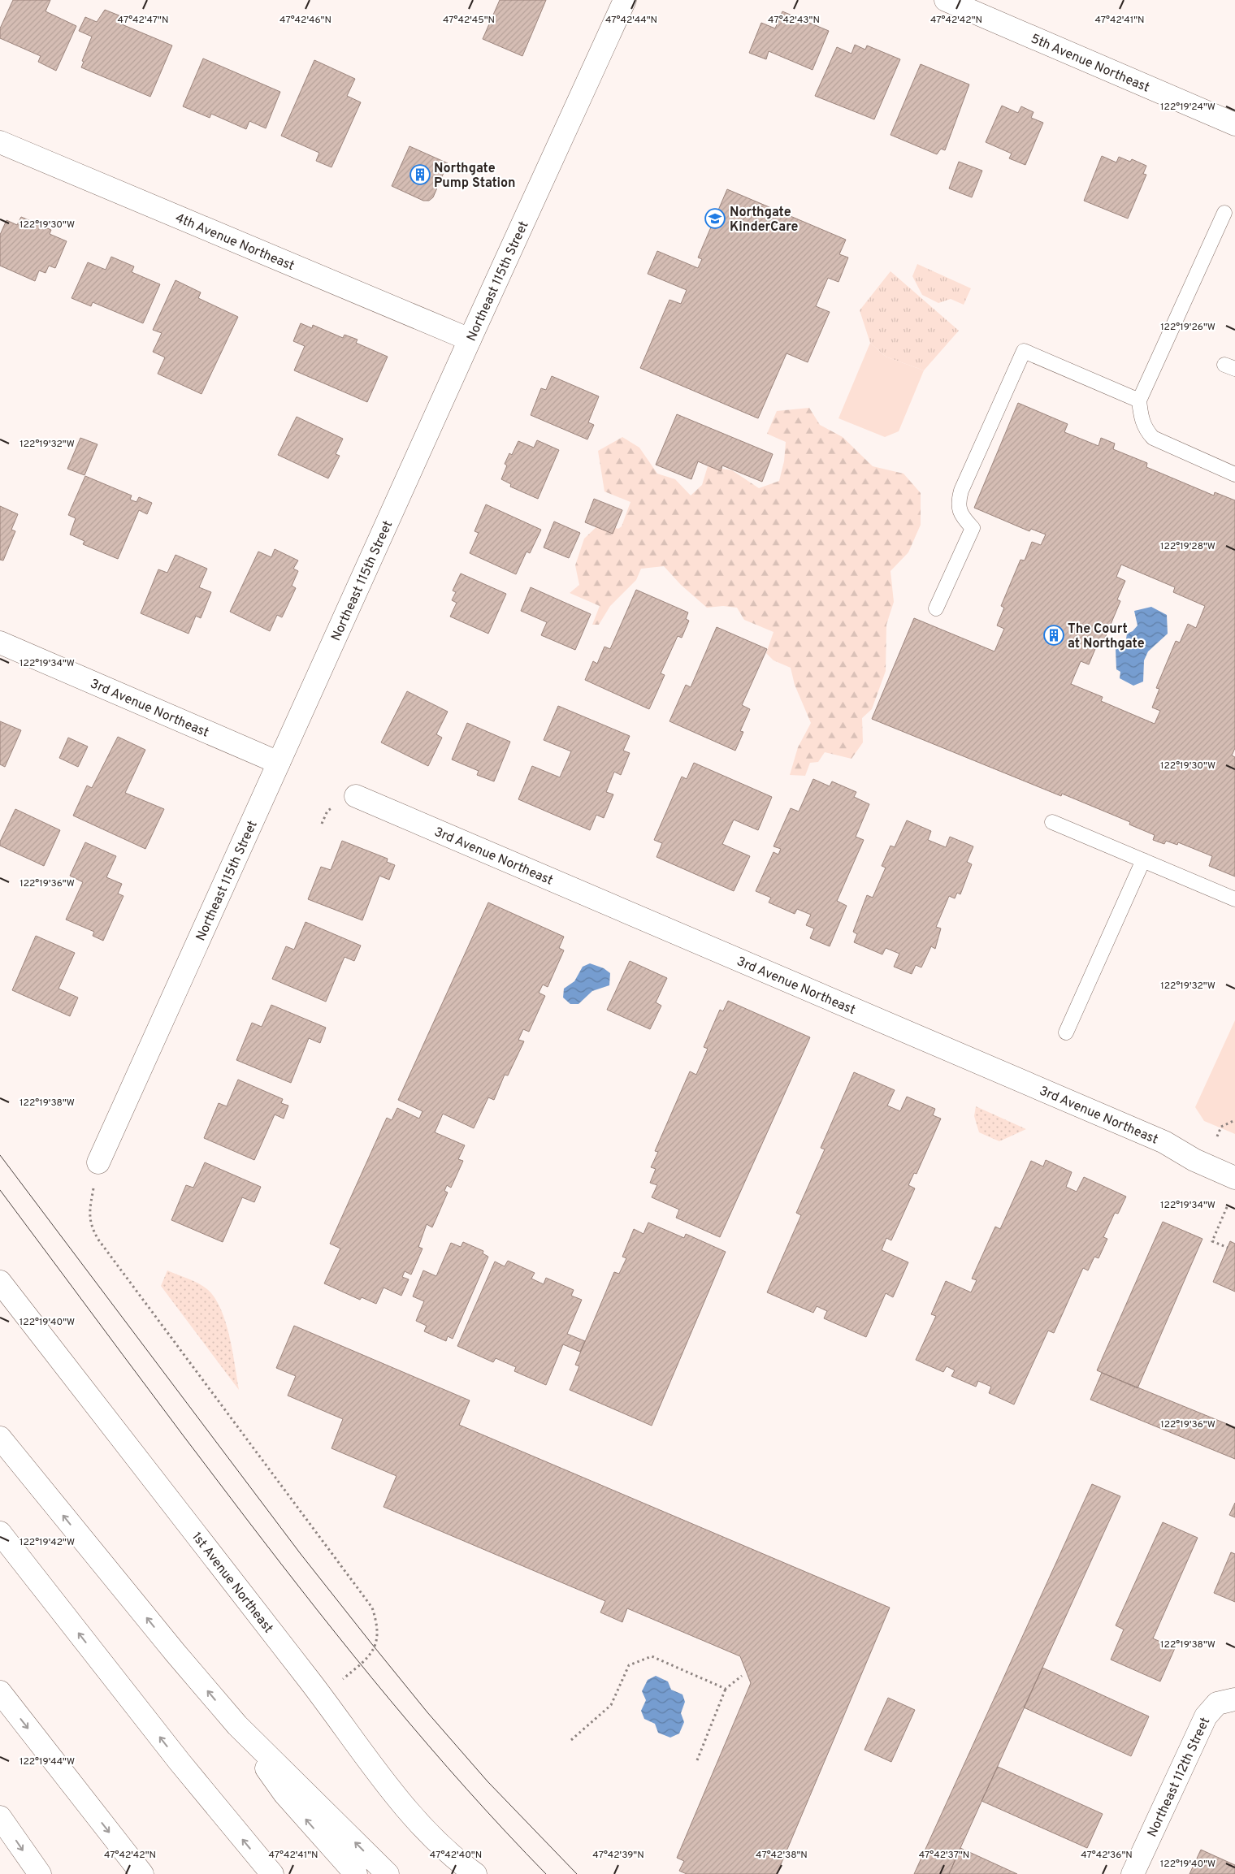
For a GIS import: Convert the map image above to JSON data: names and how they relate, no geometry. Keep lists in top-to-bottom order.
{
  "streets": {
    "main road": [
      "5th Avenue Northeast",
      "4th Avenue Northeast",
      "Northeast 115th Street",
      "3rd Avenue Northeast",
      "1st Avenue Northeast",
      "Northeast 112th Street"
    ]
  },
  "crossings": [
    ["4th Avenue Northeast", "Northeast 115th Street"],
    ["Northeast 115th Street", "3rd Avenue Northeast"]
  ],
  "places": {
    "building": ["Northgate Pump Station", "The Court at Northgate"],
    "school or university": ["Northgate KinderCare"]
  },
  "coordinates": [
    "47°42'47\"N",
    "47°42'46\"N",
    "47°42'45\"N",
    "47°42'44\"N",
    "47°42'43\"N",
    "47°42'42\"N",
    "47°42'41\"N",
    "122°19'24\"W",
    "122°19'30\"W",
    "122°19'26\"W",
    "122°19'32\"W",
    "122°19'28\"W",
    "122°19'34\"W",
    "122°19'36\"W",
    "122°19'38\"W",
    "122°19'40\"W",
    "122°19'42\"W",
    "122°19'44\"W",
    "47°42'40\"N",
    "47°42'39\"N",
    "47°42'38\"N",
    "47°42'37\"N",
    "47°42'36\"N"
  ]
}
